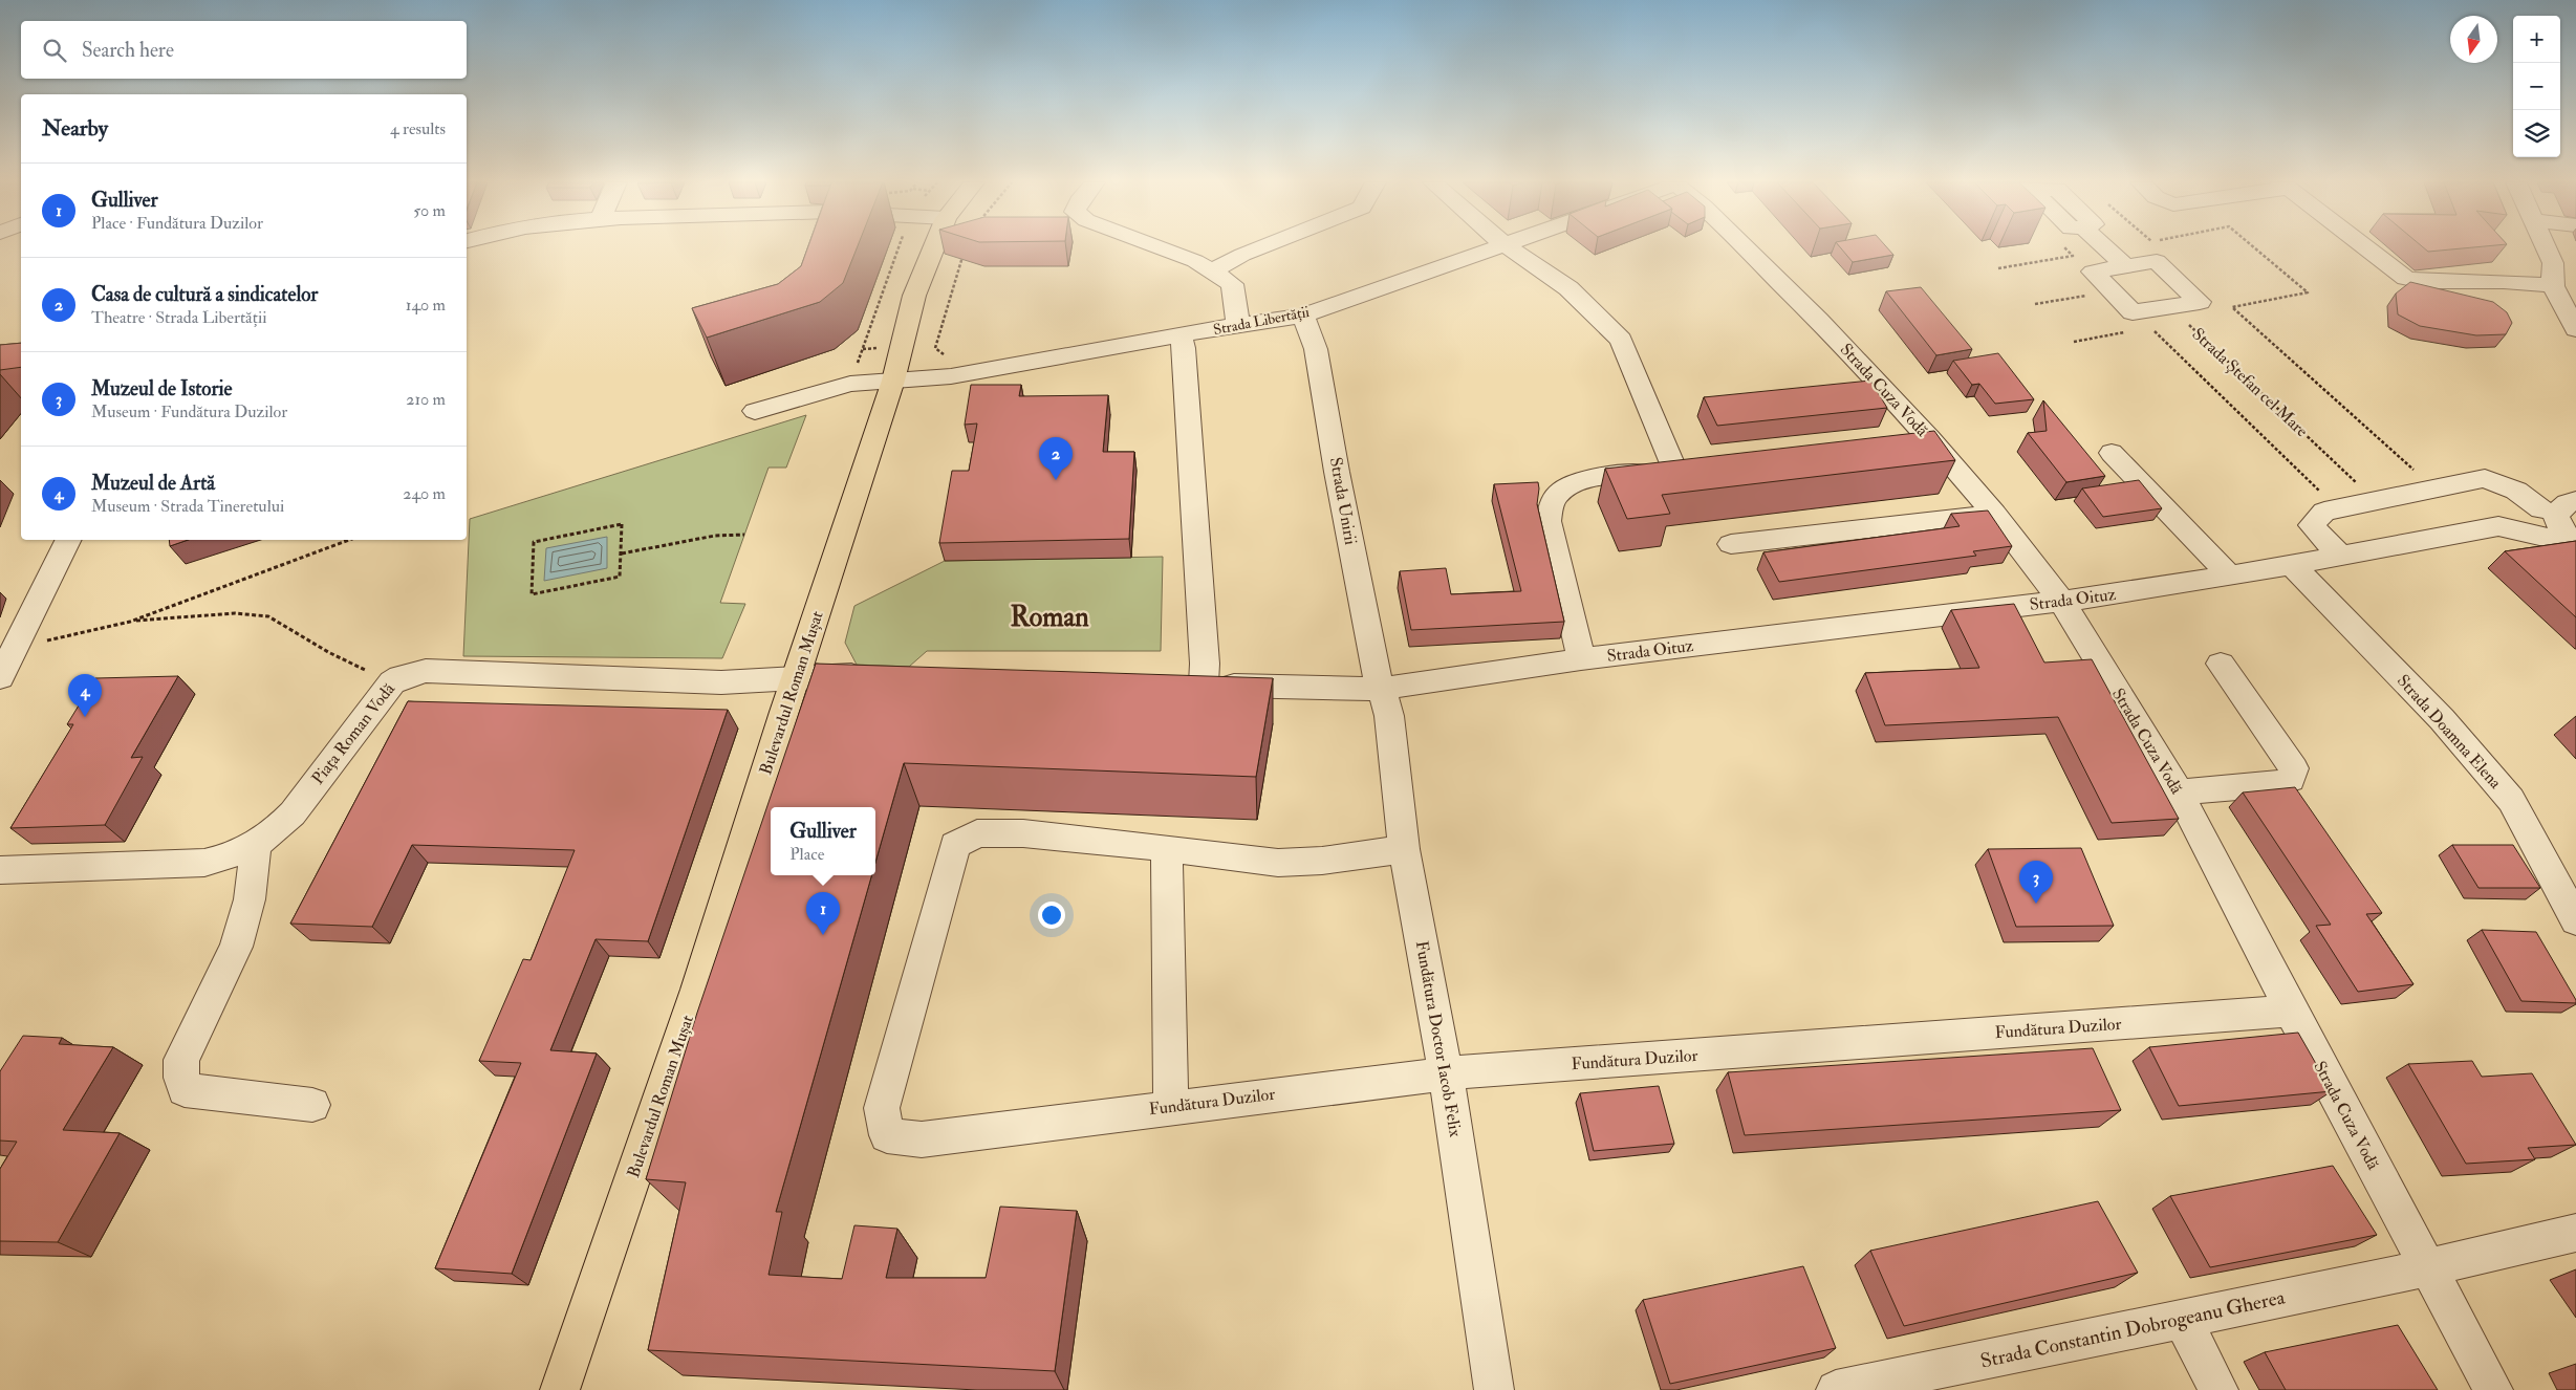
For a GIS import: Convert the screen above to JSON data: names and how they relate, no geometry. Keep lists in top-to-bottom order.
{
  "streets": {
    "main road": ["Bulevardul Roman Mușat"],
    "street": [
      "Strada Libertății",
      "Strada Ștefan cel Mare",
      "Strada Cuza Vodă",
      "Strada Unirii",
      "Strada Oituz",
      "Strada Doamna Elena",
      "Piața Roman Vodă",
      "Fundătura Duzilor",
      "Fundătura Doctor Iacob Felix",
      "Strada Constantin Dobrogeanu Gherea"
    ]
  },
  "crossings": [
    ["Strada Libertății", "Strada Unirii"],
    ["Strada Libertății", "Bulevardul Roman Mușat"],
    ["Strada Cuza Vodă", "Strada Oituz"],
    ["Strada Cuza Vodă", "Fundătura Duzilor"],
    ["Strada Cuza Vodă", "Strada Constantin Dobrogeanu Gherea"],
    ["Strada Unirii", "Strada Oituz"],
    ["Strada Unirii", "Fundătura Doctor Iacob Felix"],
    ["Strada Oituz", "Strada Doamna Elena"],
    ["Strada Oituz", "Fundătura Doctor Iacob Felix"],
    ["Bulevardul Roman Mușat", "Piața Roman Vodă"],
    ["Fundătura Duzilor", "Fundătura Doctor Iacob Felix"]
  ],
  "districts": ["Roman"],
  "north": "bottom",
  "page": {
    "map_buttons": ["+", "−"],
    "search": "Search here",
    "heading": ["Nearby", "4 results"],
    "list": [
      {
        "mark": "1",
        "name": "Gulliver",
        "note": "Place · Fundătura Duzilor",
        "value": "50 m"
      },
      {
        "mark": "2",
        "name": "Casa de cultură a sindicatelor",
        "note": "Theatre · Strada Libertății",
        "value": "140 m"
      },
      {
        "mark": "3",
        "name": "Muzeul de Istorie",
        "note": "Museum · Fundătura Duzilor",
        "value": "210 m"
      },
      {
        "mark": "4",
        "name": "Muzeul de Artă",
        "note": "Museum · Strada Tineretului",
        "value": "240 m"
      }
    ],
    "pins": [
      "2",
      "4",
      "3",
      "1"
    ],
    "popup": ["Gulliver", "Place"]
  }
}
